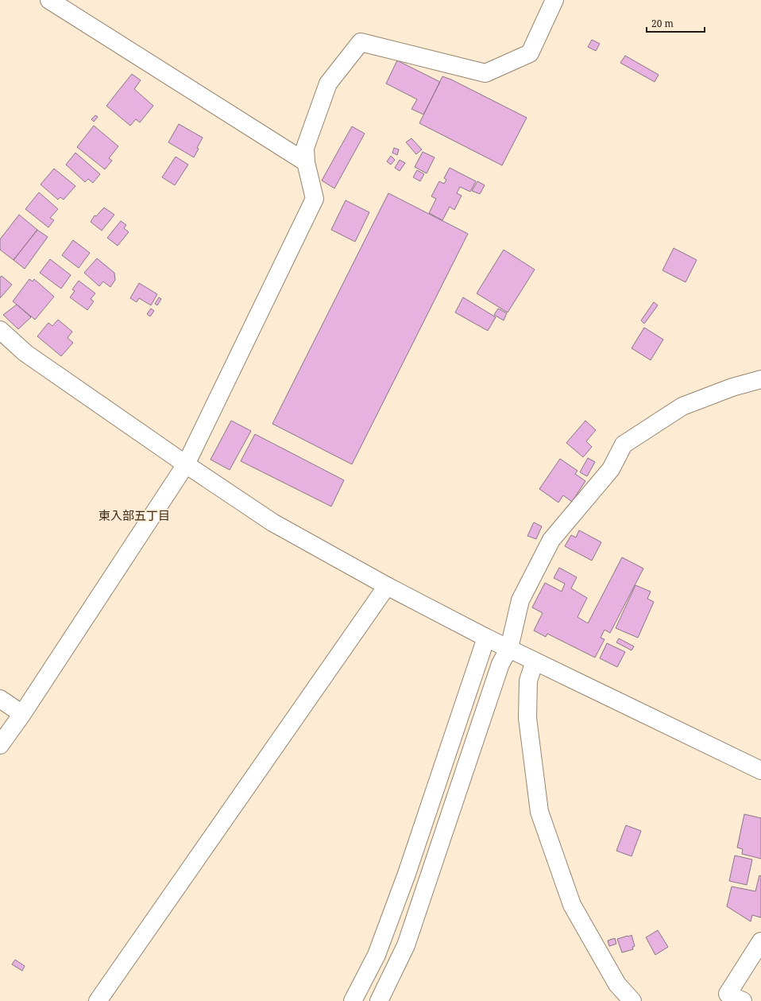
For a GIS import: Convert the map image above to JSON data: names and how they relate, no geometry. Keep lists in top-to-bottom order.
{
  "districts": ["東入部五丁目"],
  "scale_bar": "20 m"
}
